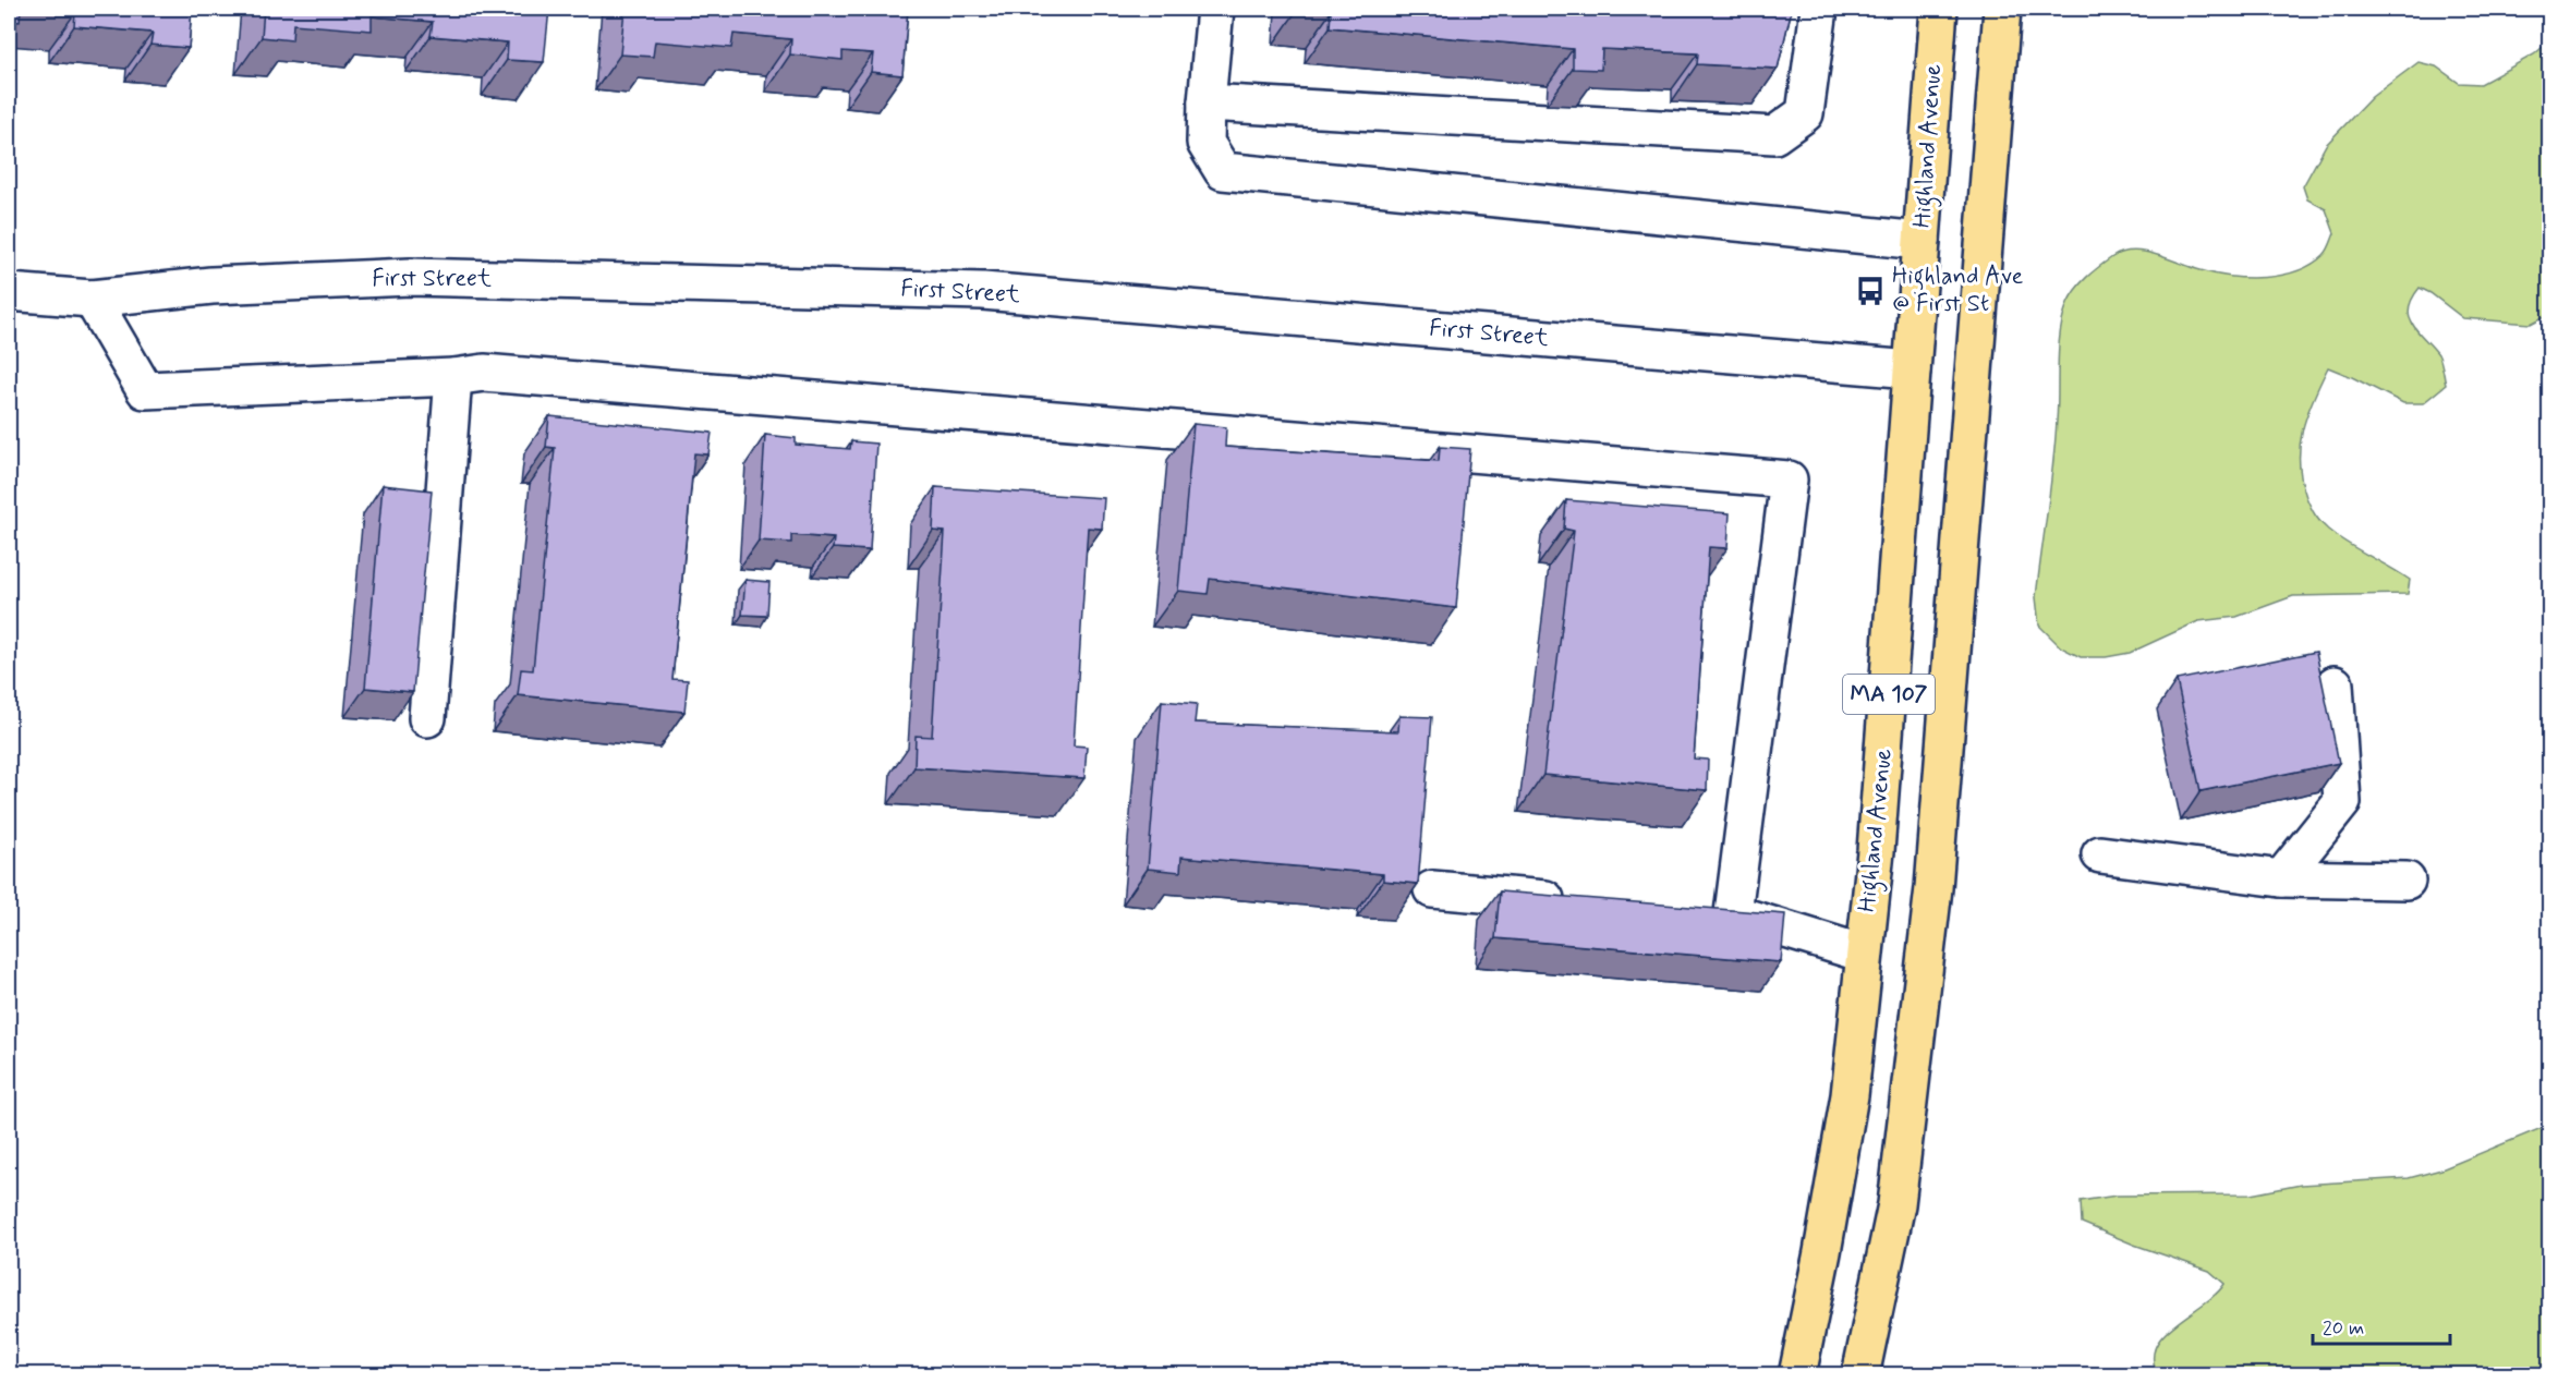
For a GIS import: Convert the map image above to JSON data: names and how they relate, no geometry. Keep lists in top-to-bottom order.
{
  "streets": {
    "main road": ["Highland Avenue", "MA 107"],
    "street": ["First Street"]
  },
  "crossings": [
    ["Highland Avenue", "First Street"]
  ],
  "places": {
    "bus stop": ["Highland Ave @ First St"]
  },
  "scale_bar": "20 m"
}
